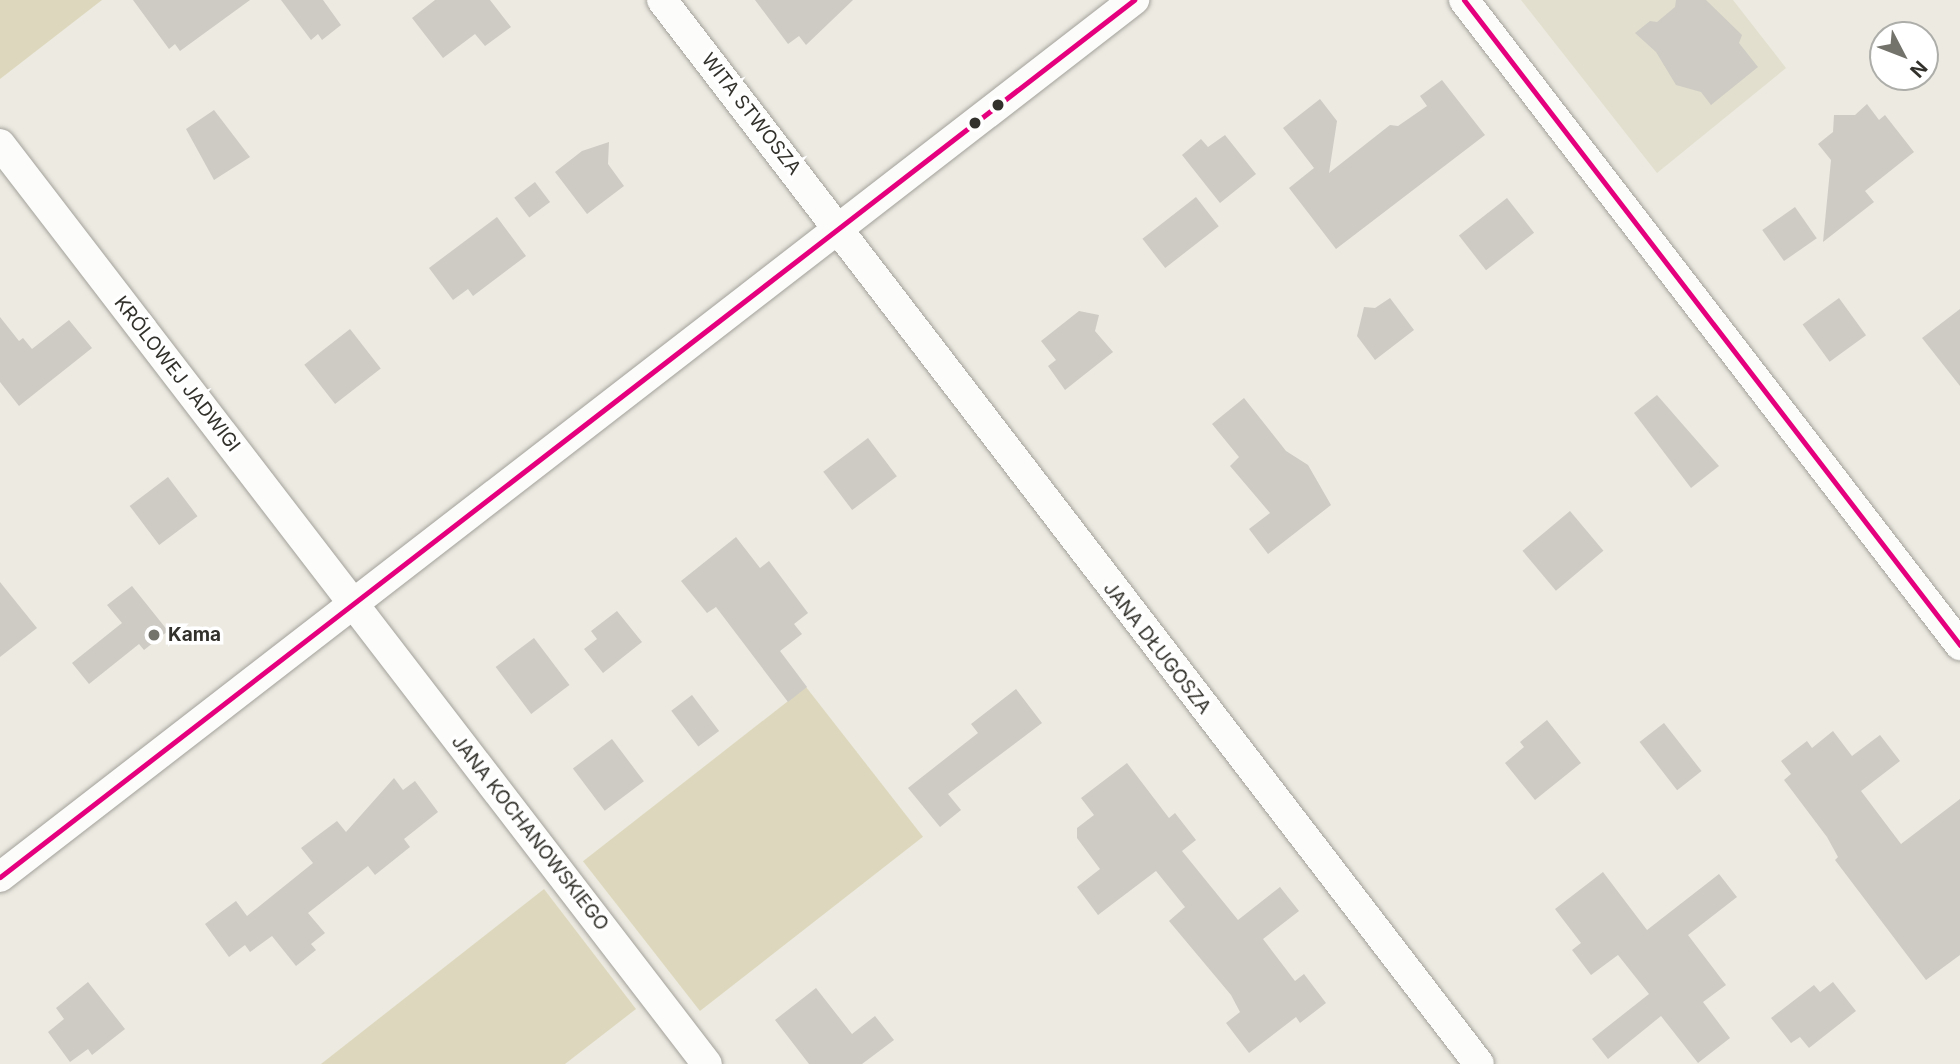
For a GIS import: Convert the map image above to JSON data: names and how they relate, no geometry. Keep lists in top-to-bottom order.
{
  "streets": {
    "street": [
      "WITA STWOSZA",
      "KRÓLOWEJ JADWIGI",
      "JANA DŁUGOSZA",
      "JANA KOCHANOWSKIEGO"
    ]
  },
  "crossings": [
    ["WITA STWOSZA", "JANA DŁUGOSZA"],
    ["KRÓLOWEJ JADWIGI", "JANA KOCHANOWSKIEGO"]
  ],
  "places": ["Kama"],
  "north": "bottom right"
}
